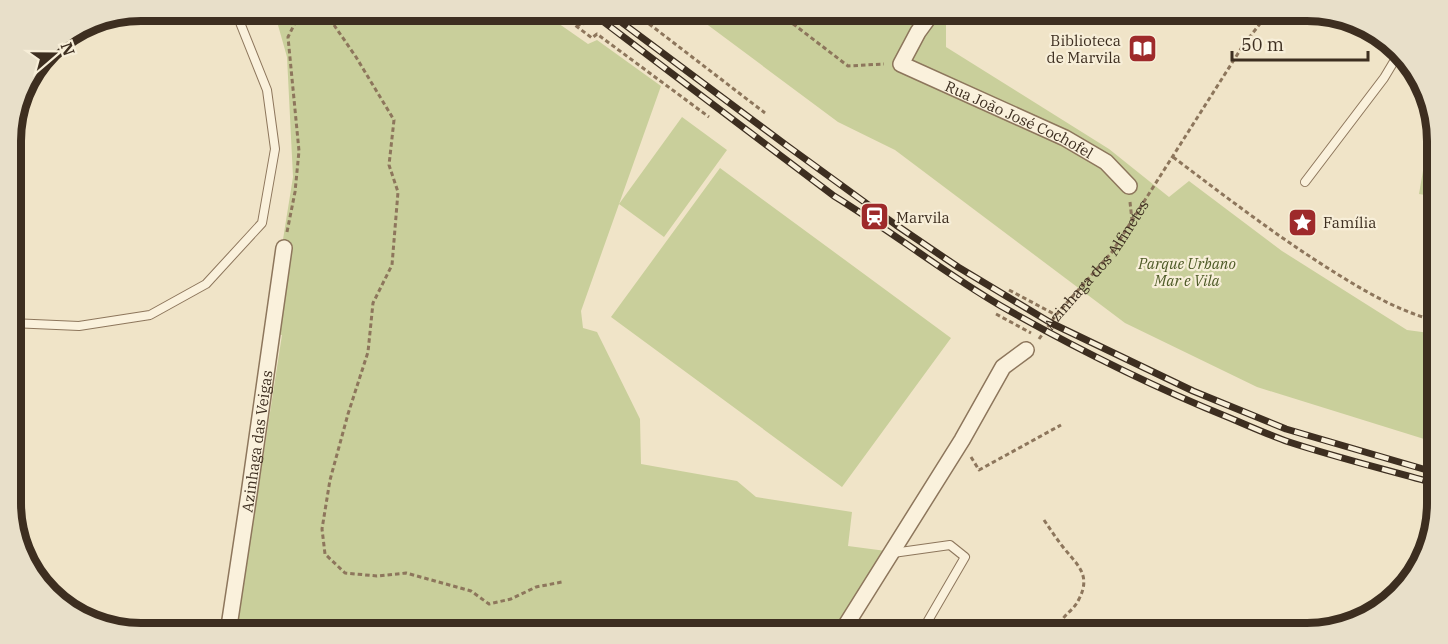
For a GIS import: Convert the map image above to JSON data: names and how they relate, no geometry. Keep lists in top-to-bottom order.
{
  "streets": {
    "street": ["Rua João José Cochofel", "Azinhaga das Veigas"],
    "path": ["Azinhaga dos Alfinetes"]
  },
  "parks": ["Parque Urbano Mar e Vila"],
  "places": {
    "library": ["Biblioteca de Marvila"],
    "station": ["Marvila"],
    "place": ["Família"]
  },
  "scale_bar": "50 m",
  "north": "right"
}
